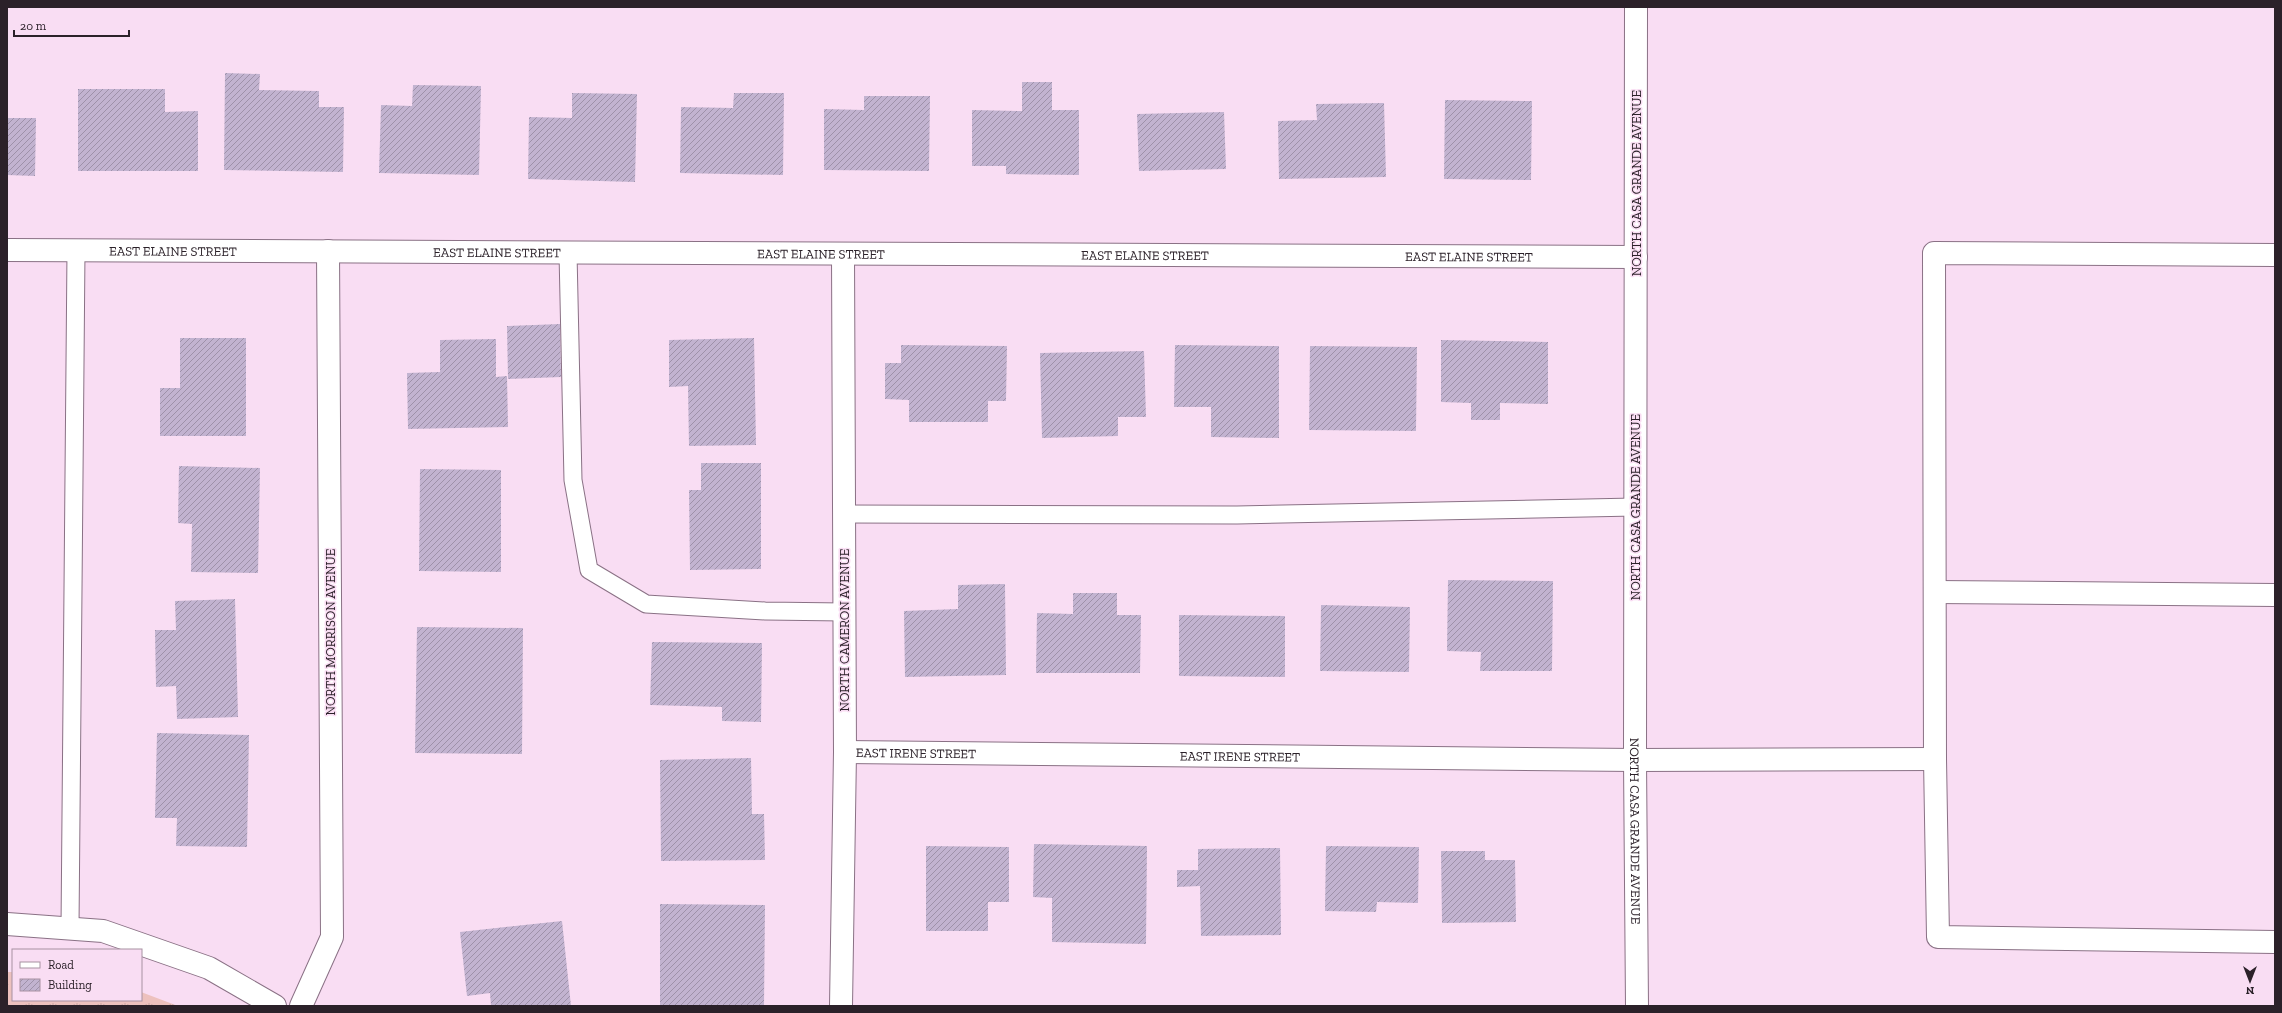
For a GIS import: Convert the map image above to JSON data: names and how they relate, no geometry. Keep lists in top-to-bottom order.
{
  "streets": {
    "street": [
      "NORTH CASA GRANDE AVENUE",
      "EAST ELAINE STREET",
      "NORTH CAMERON AVENUE",
      "NORTH MORRISON AVENUE",
      "EAST IRENE STREET"
    ]
  },
  "crossings": [
    ["NORTH CASA GRANDE AVENUE", "EAST ELAINE STREET"],
    ["NORTH CASA GRANDE AVENUE", "EAST IRENE STREET"],
    ["EAST ELAINE STREET", "NORTH CAMERON AVENUE"],
    ["EAST ELAINE STREET", "NORTH MORRISON AVENUE"],
    ["NORTH CAMERON AVENUE", "EAST IRENE STREET"]
  ],
  "legend": ["Road", "Building"],
  "scale_bar": "20 m",
  "north": "bottom"
}
